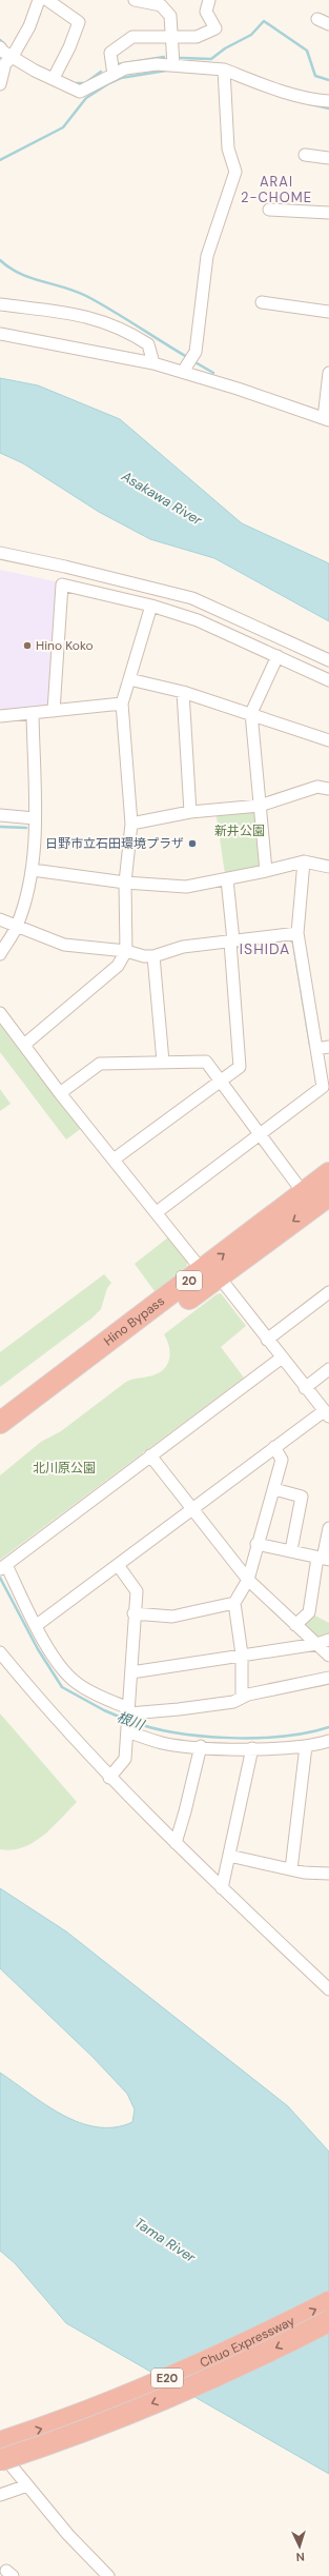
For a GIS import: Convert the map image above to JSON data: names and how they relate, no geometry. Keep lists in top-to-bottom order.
{
  "streets": {
    "highway": [
      "20",
      "Hino Bypass",
      "Chuo Expressway",
      "E20"
    ]
  },
  "districts": ["ARAI 2-CHOME", "ISHIDA"],
  "water": ["Asakawa River", "根川", "Tama River"],
  "parks": ["新井公園", "北川原公園"],
  "places": ["Hino Koko", "日野市立石田環境プラザ"],
  "north": "bottom"
}
